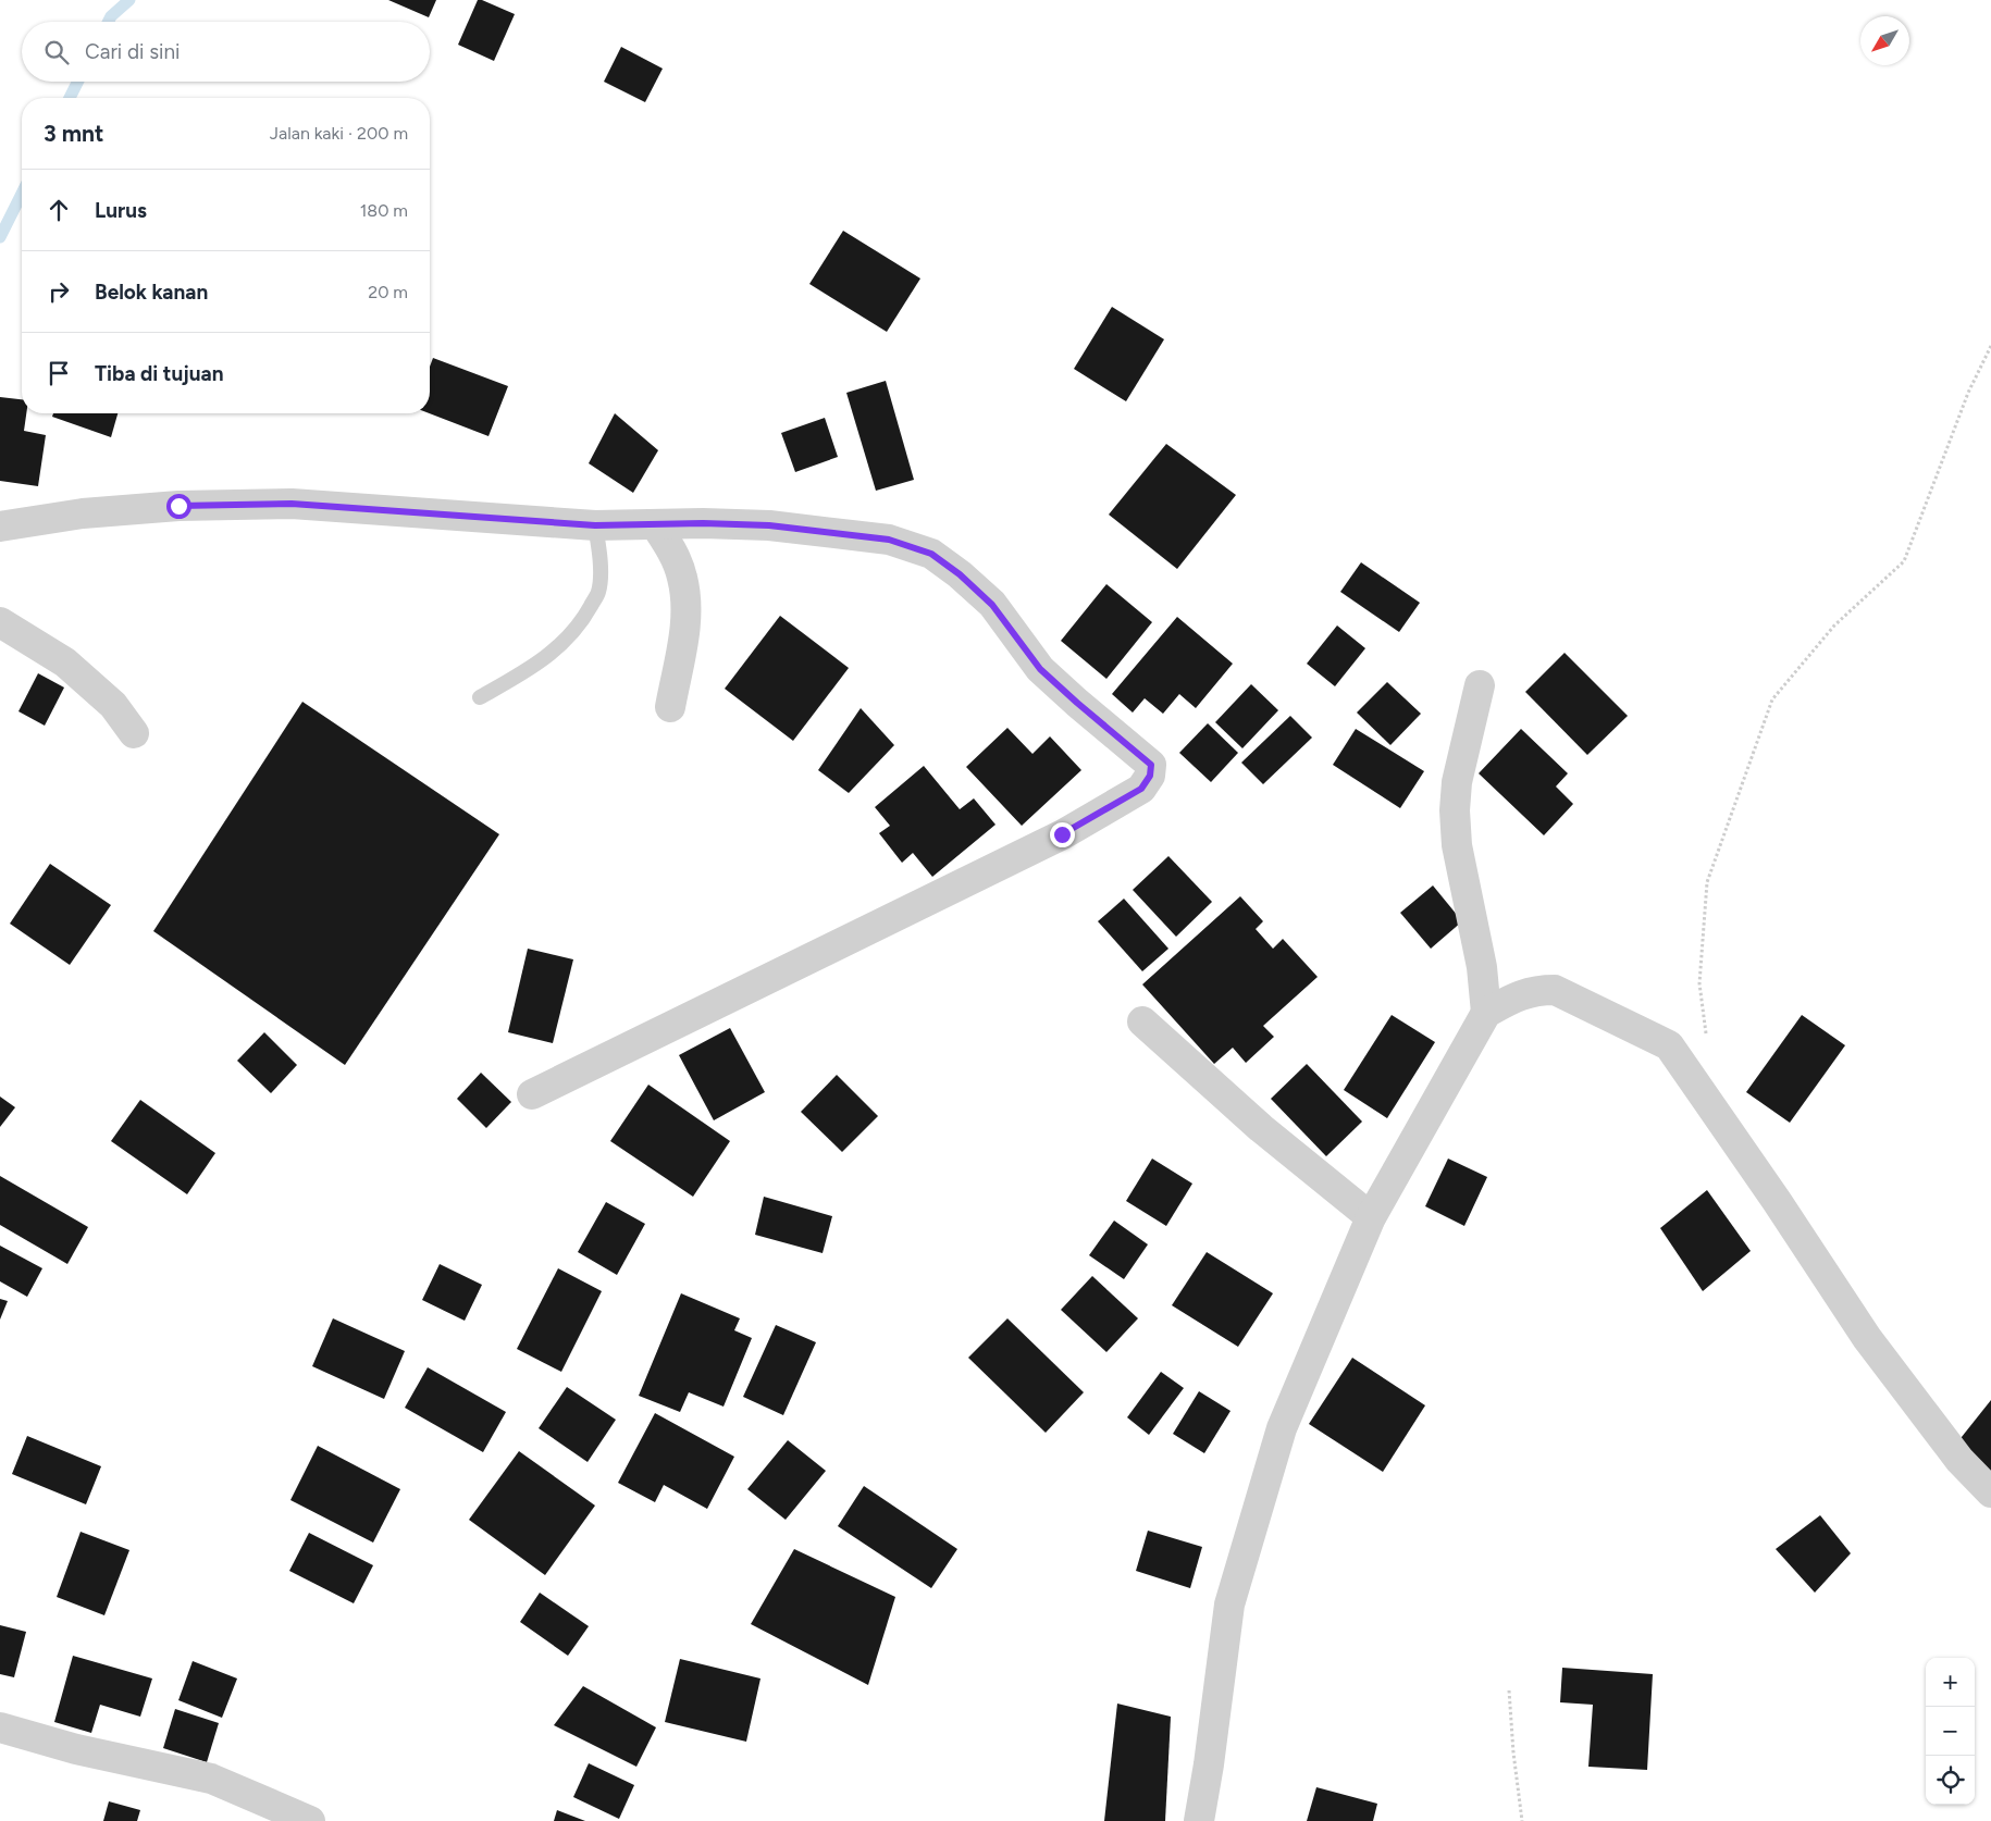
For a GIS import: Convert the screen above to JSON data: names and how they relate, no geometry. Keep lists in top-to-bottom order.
{
  "north": "bottom left",
  "page": {
    "search": "Cari di sini",
    "heading": ["3 mnt", "Jalan kaki · 200 m"],
    "list": [
      ["Lurus", "180 m"],
      ["Belok kanan", "20 m"],
      "Tiba di tujuan"
    ],
    "map_buttons": ["+", "−"]
  }
}
